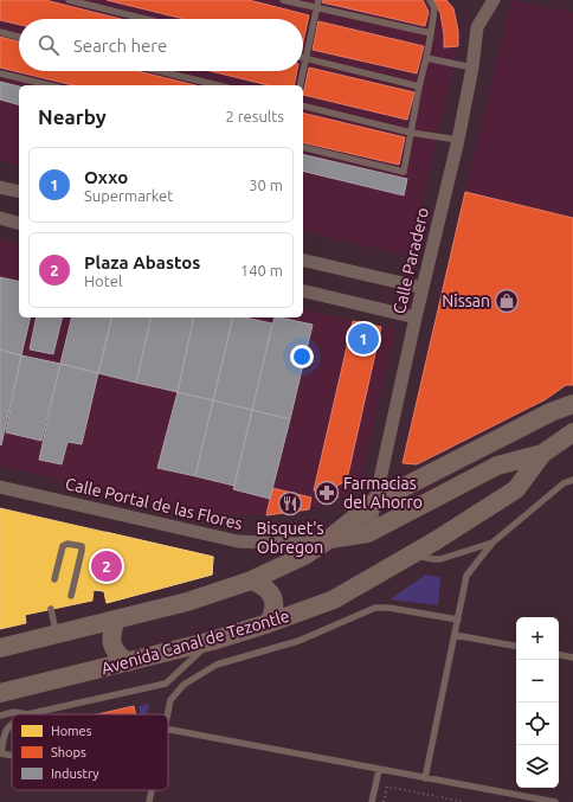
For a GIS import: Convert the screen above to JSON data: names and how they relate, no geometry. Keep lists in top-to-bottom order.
{
  "streets": {
    "main road": ["Avenida Canal de Tezontle"],
    "street": ["Calle Paradero", "Calle Portal de las Flores"]
  },
  "crossings": [
    ["Calle Paradero", "Avenida Canal de Tezontle"],
    ["Calle Portal de las Flores", "Avenida Canal de Tezontle"]
  ],
  "places": {
    "shop": ["Nissan"],
    "pharmacy": ["Farmacias del Ahorro"],
    "restaurant": ["Bisquet's Obregon"]
  },
  "legend": ["Homes", "Shops", "Industry"],
  "page": {
    "search": "Search here",
    "heading": ["Nearby", "2 results"],
    "list": [
      {
        "mark": "1",
        "name": "Oxxo",
        "note": "Supermarket",
        "value": "30 m"
      },
      {
        "mark": "2",
        "name": "Plaza Abastos",
        "note": "Hotel",
        "value": "140 m"
      }
    ],
    "pins": ["1", "2"],
    "map_buttons": ["+", "−"]
  }
}
